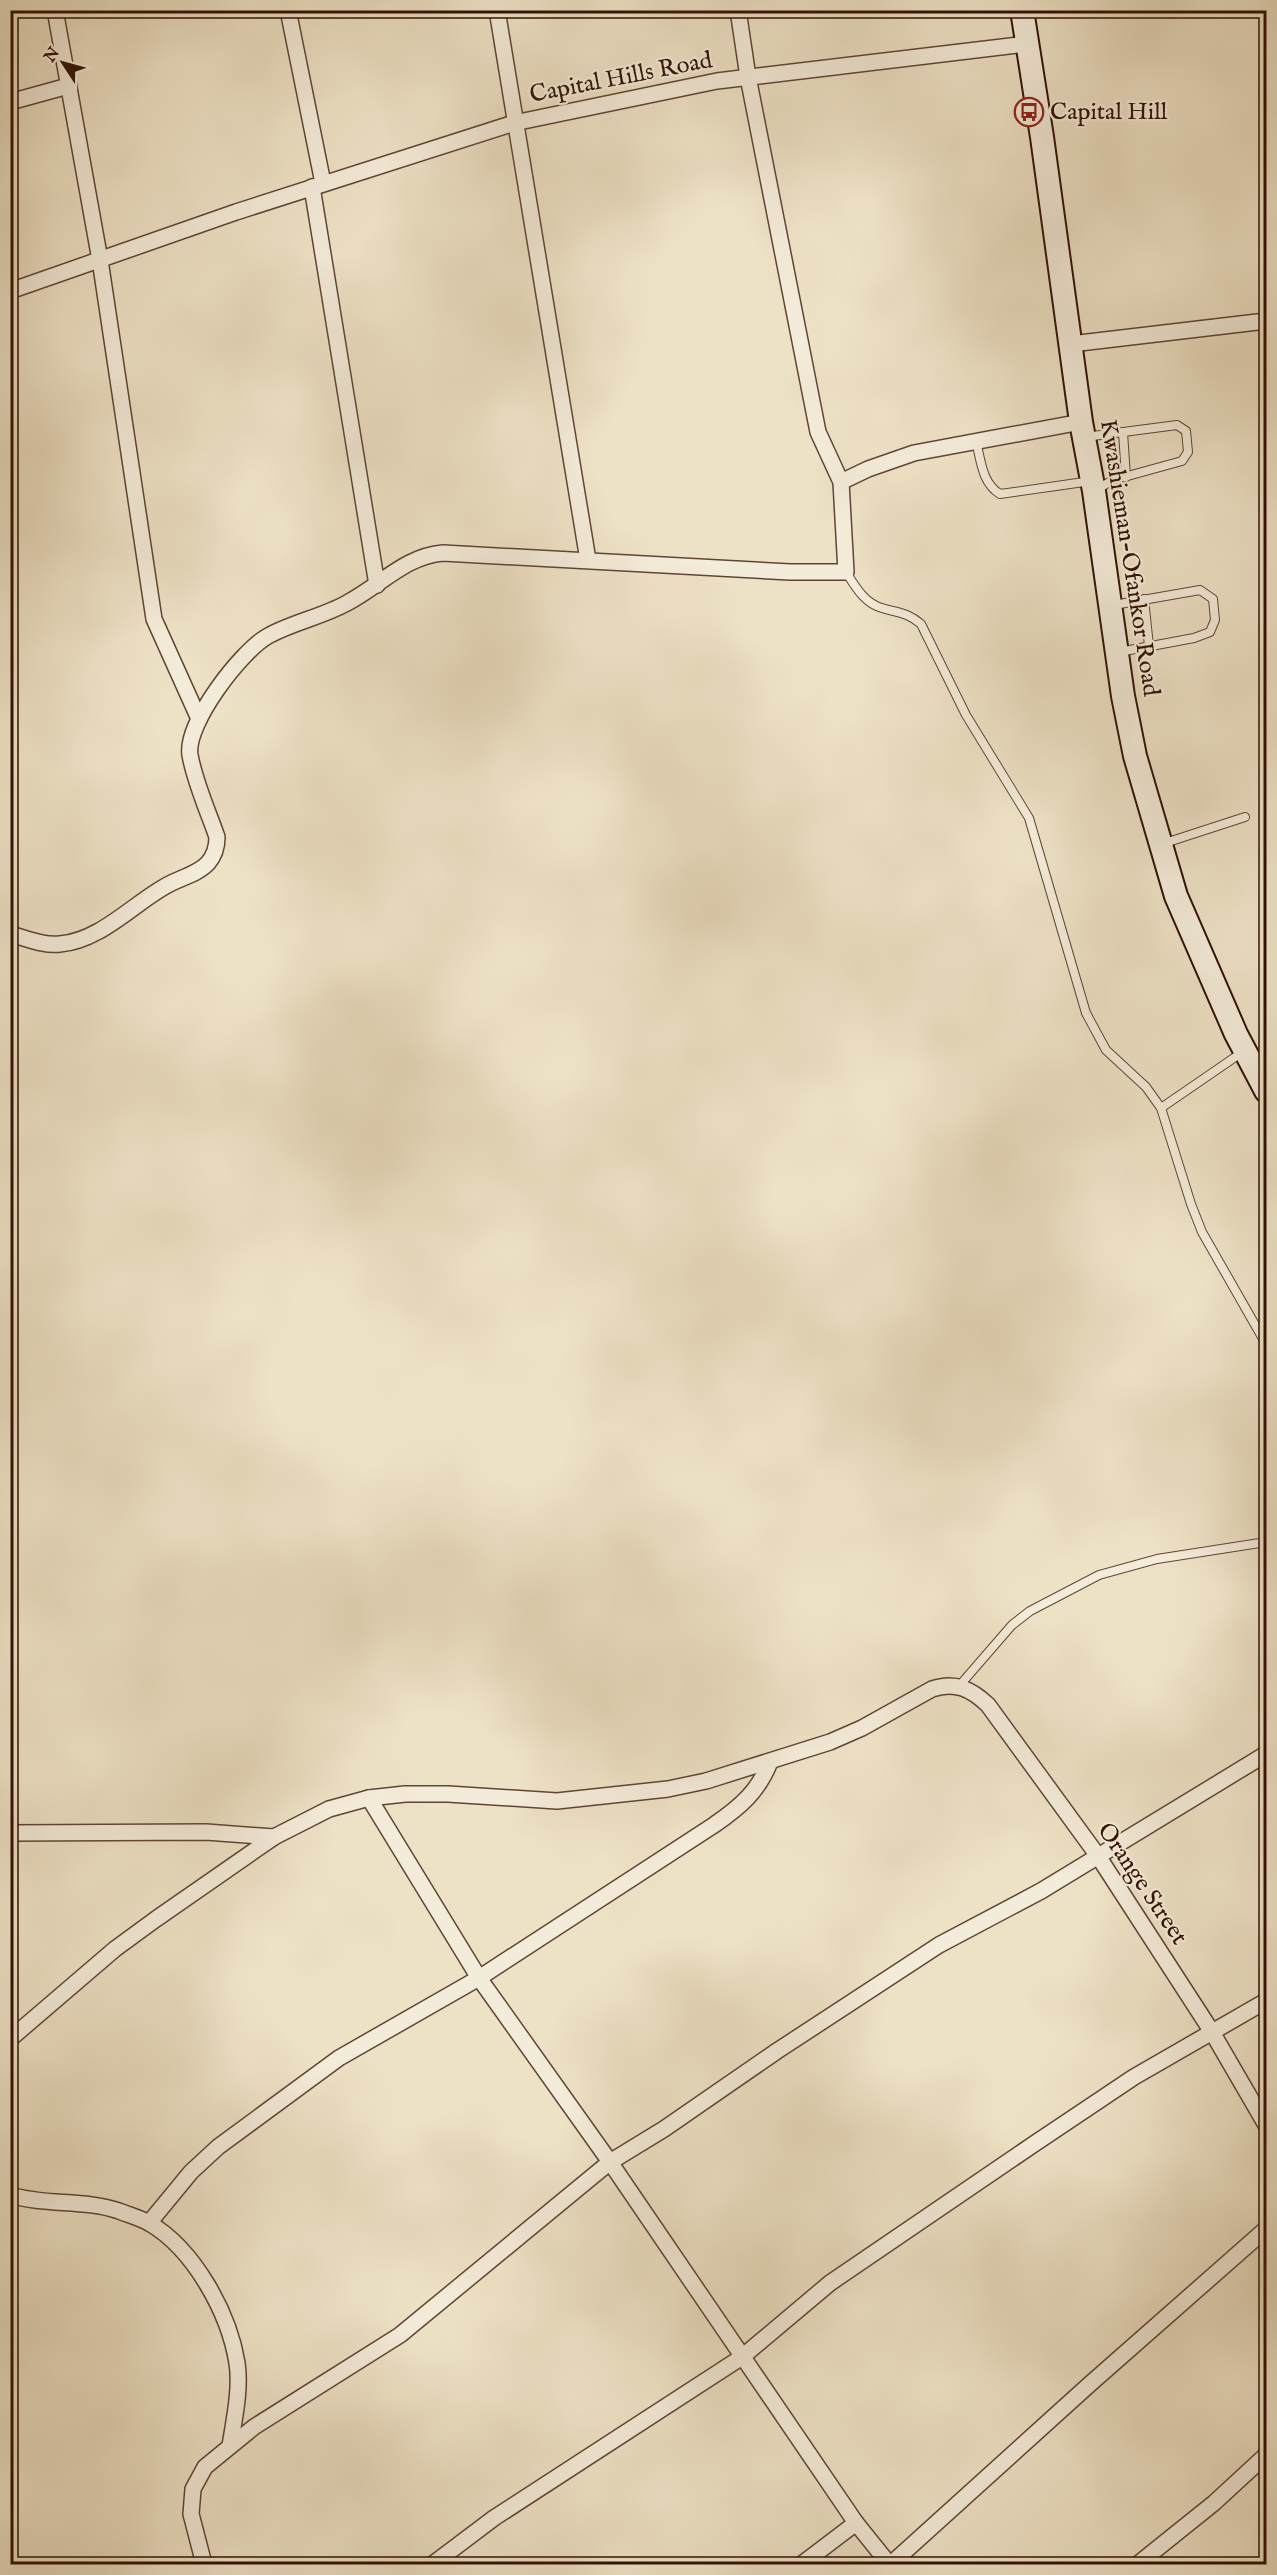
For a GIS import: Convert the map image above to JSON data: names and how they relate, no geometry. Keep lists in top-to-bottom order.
{
  "streets": {
    "main road": ["Kwashieman-Ofankor Road"],
    "street": ["Capital Hills Road", "Orange Street"]
  },
  "crossings": [
    ["Capital Hills Road", "Kwashieman-Ofankor Road"]
  ],
  "places": {
    "bus stop": ["Capital Hill"]
  },
  "north": "top left"
}
